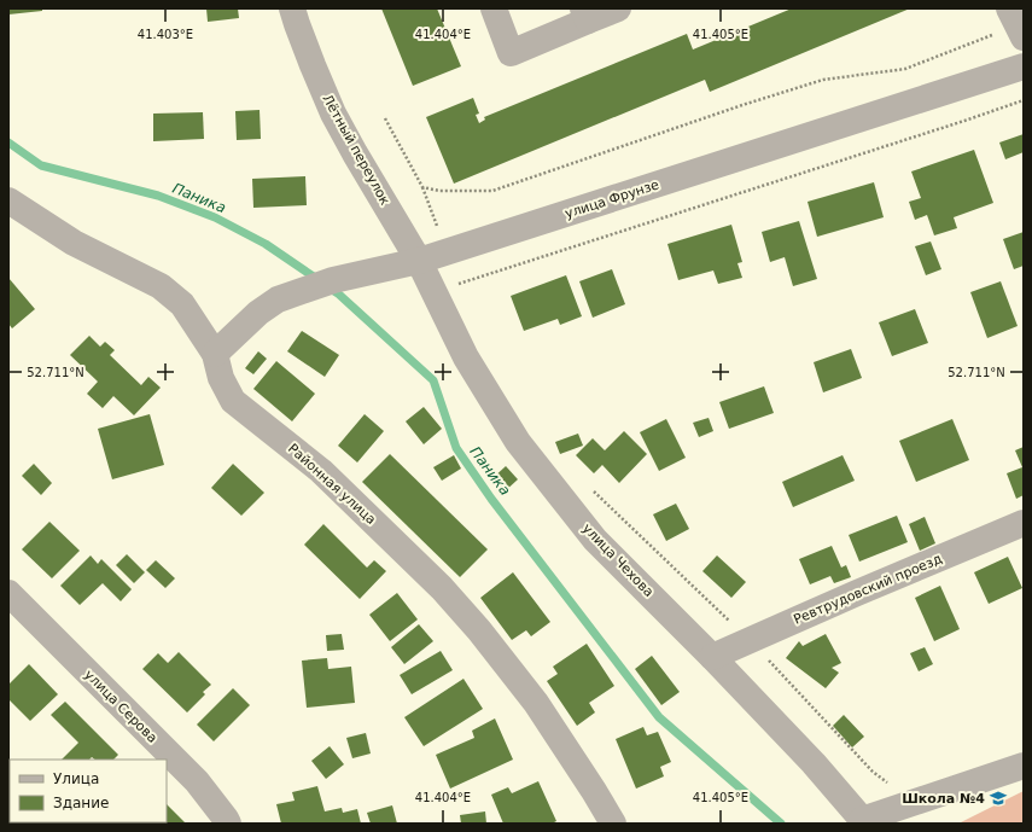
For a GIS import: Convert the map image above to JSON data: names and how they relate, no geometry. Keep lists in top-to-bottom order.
{
  "streets": {
    "street": [
      "Лётный переулок",
      "улица Фрунзе",
      "Районная улица",
      "улица Чехова",
      "Ревтрудовский проезд",
      "улица Серова"
    ]
  },
  "crossings": [
    ["Лётный переулок", "улица Фрунзе"],
    ["Лётный переулок", "улица Чехова"],
    ["улица Фрунзе", "Районная улица"],
    ["улица Фрунзе", "улица Чехова"],
    ["улица Чехова", "Ревтрудовский проезд"]
  ],
  "water": ["Паника"],
  "places": {
    "school or university": ["Школа №4"]
  },
  "legend": ["Улица", "Здание"],
  "coordinates": [
    "41.403°E",
    "41.404°E",
    "41.405°E",
    "52.711°N"
  ]
}
